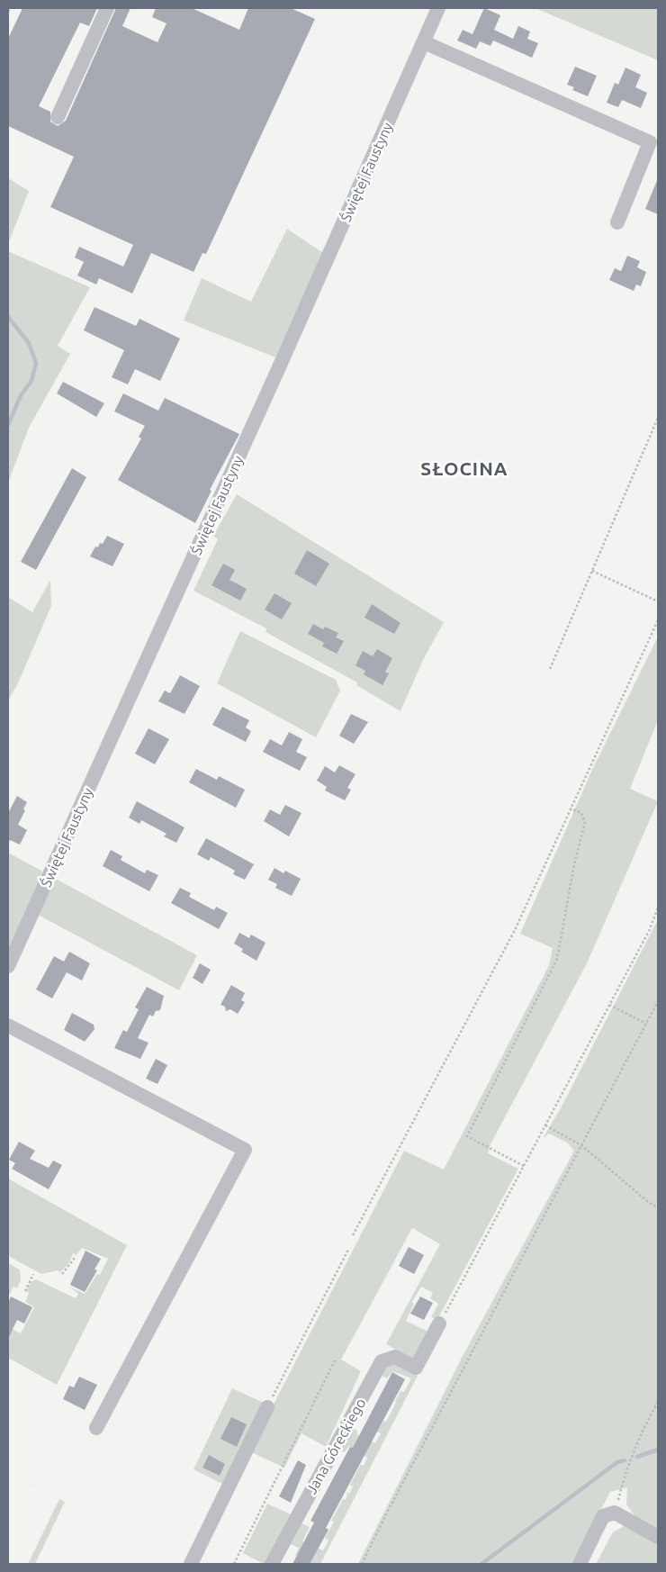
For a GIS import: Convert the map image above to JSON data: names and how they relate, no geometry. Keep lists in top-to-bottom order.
{
  "streets": {
    "street": ["Świętej Faustyny", "Jana Góreckiego"]
  },
  "districts": ["SŁOCINA"]
}
